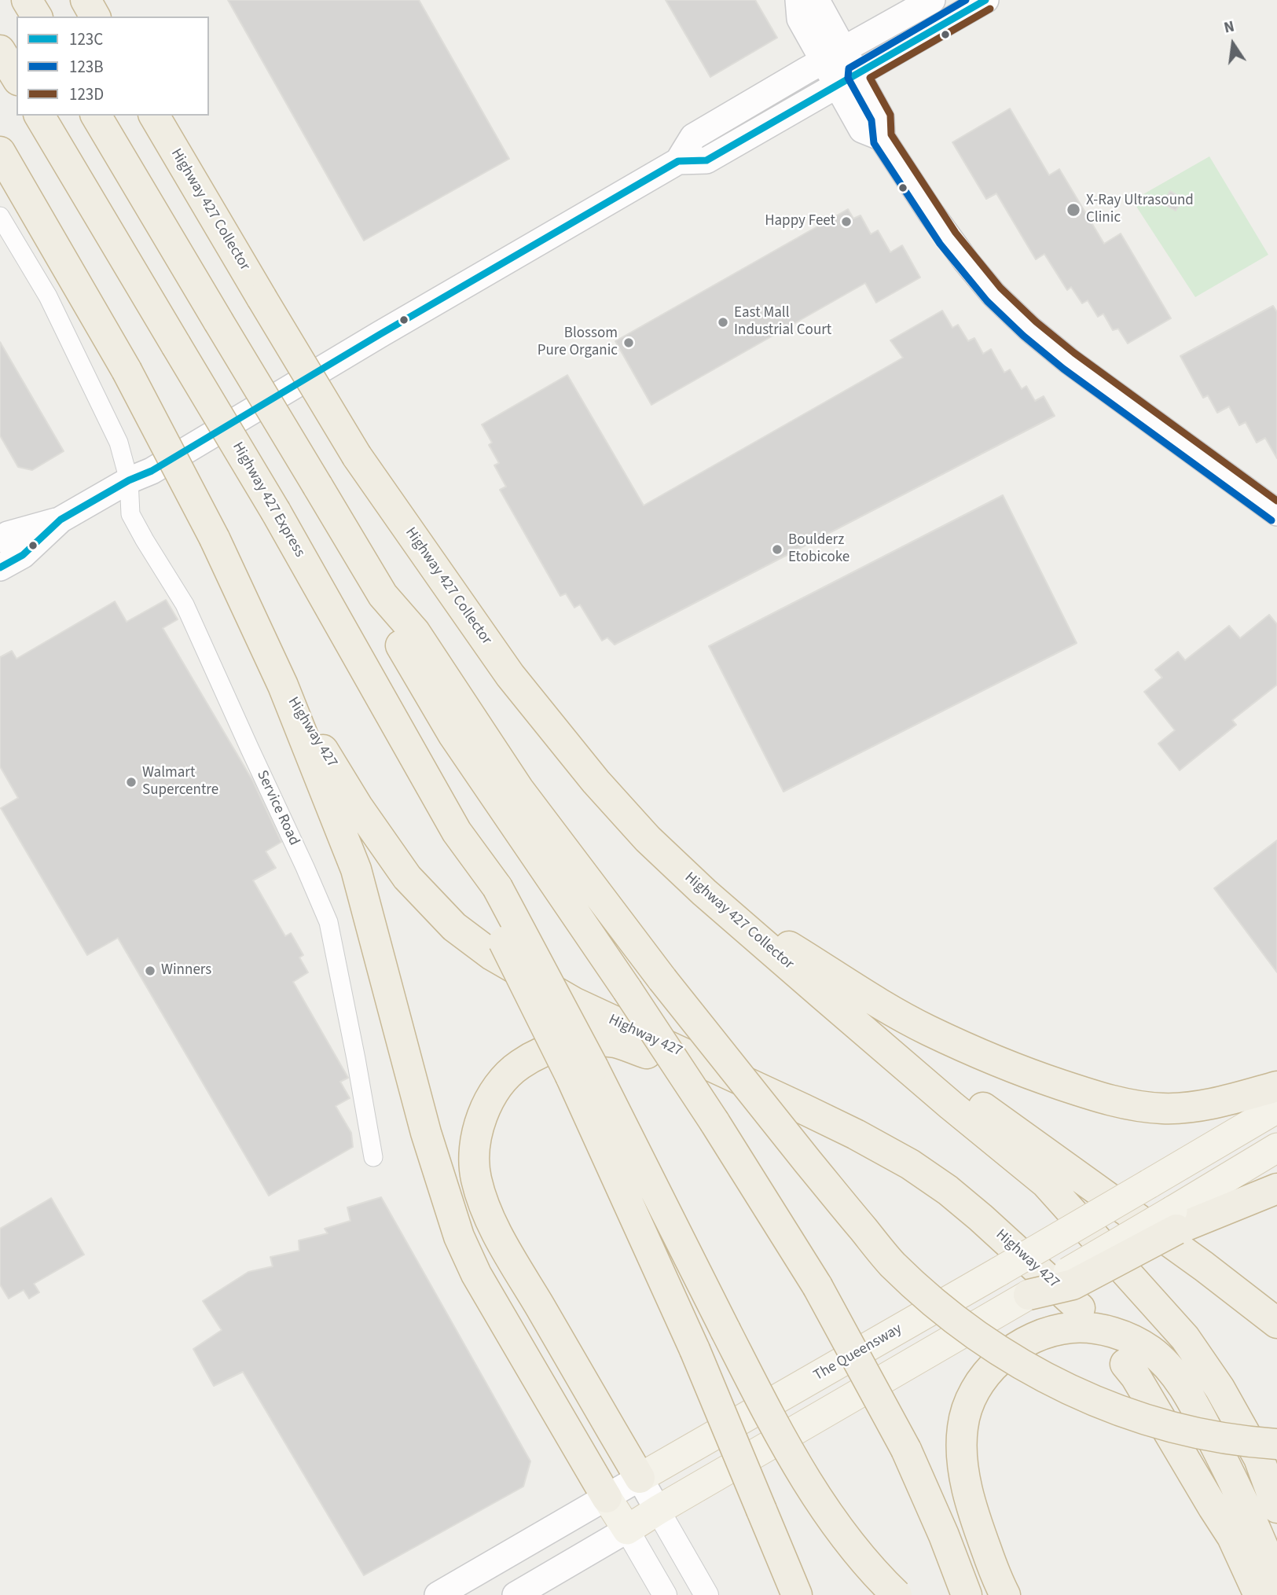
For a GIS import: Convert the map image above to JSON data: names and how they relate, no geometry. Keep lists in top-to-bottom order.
{
  "streets": {
    "highway": ["Highway 427 Collector", "Highway 427 Express", "Highway 427"],
    "main road": ["The Queensway"],
    "street": ["Service Road"]
  },
  "places": [
    "X-Ray Ultrasound Clinic",
    "Happy Feet",
    "East Mall Industrial Court",
    "Blossom Pure Organic",
    "Boulderz Etobicoke",
    "Walmart Supercentre",
    "Winners"
  ],
  "lines": ["transit line 123C", "transit line 123B", "transit line 123D"],
  "legend": ["123C", "123B", "123D"],
  "north": "top"
}
